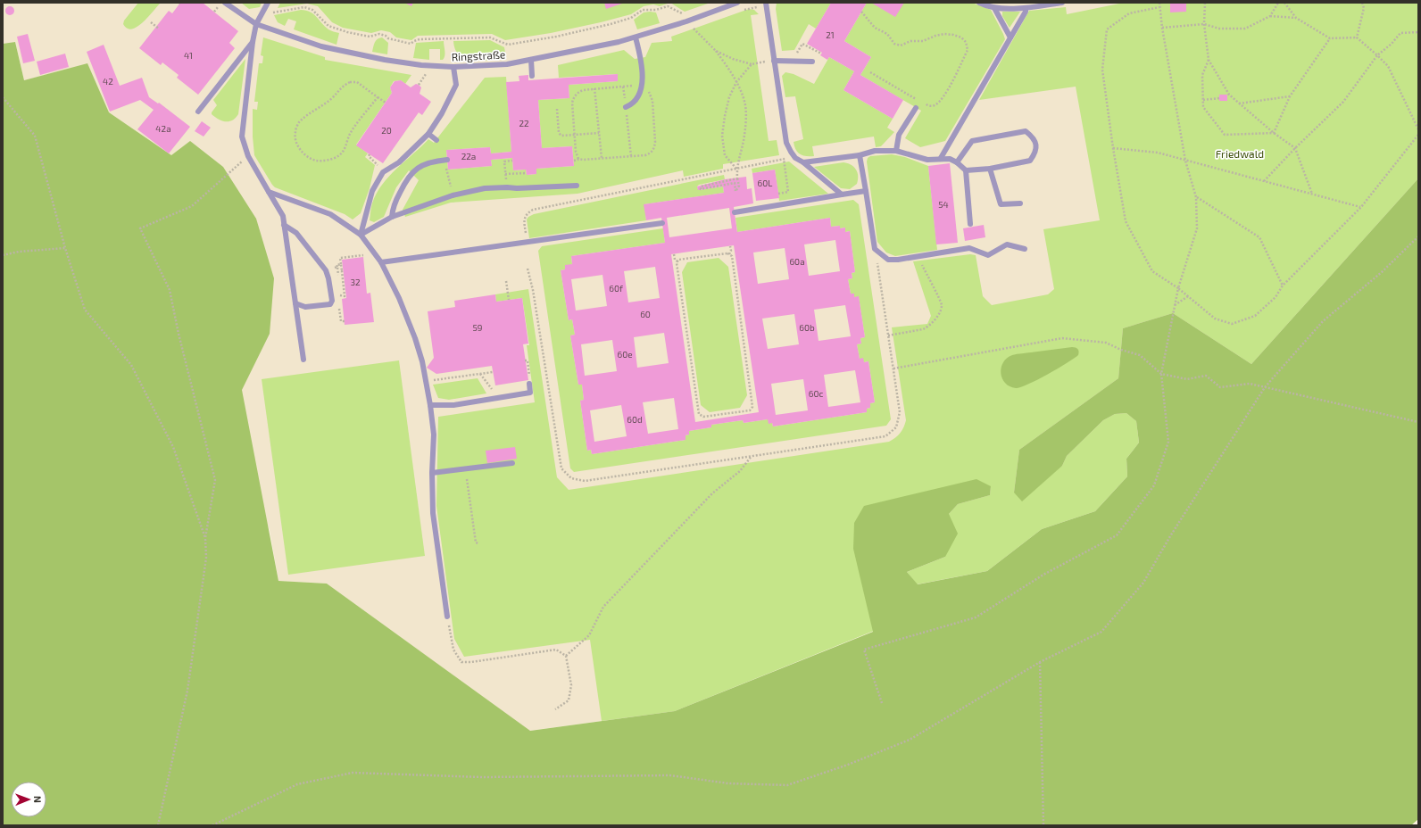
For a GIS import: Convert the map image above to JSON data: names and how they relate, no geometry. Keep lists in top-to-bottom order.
{
  "streets": {
    "lane": ["Ringstraße"]
  },
  "parks": ["Friedwald"],
  "house_numbers": [
    "21",
    "41",
    "42",
    "22",
    "42a",
    "20",
    "22a",
    "60L",
    "54",
    "60a",
    "32",
    "60f",
    "60",
    "59",
    "60b",
    "60e",
    "60c",
    "60d"
  ],
  "north": "right"
}
